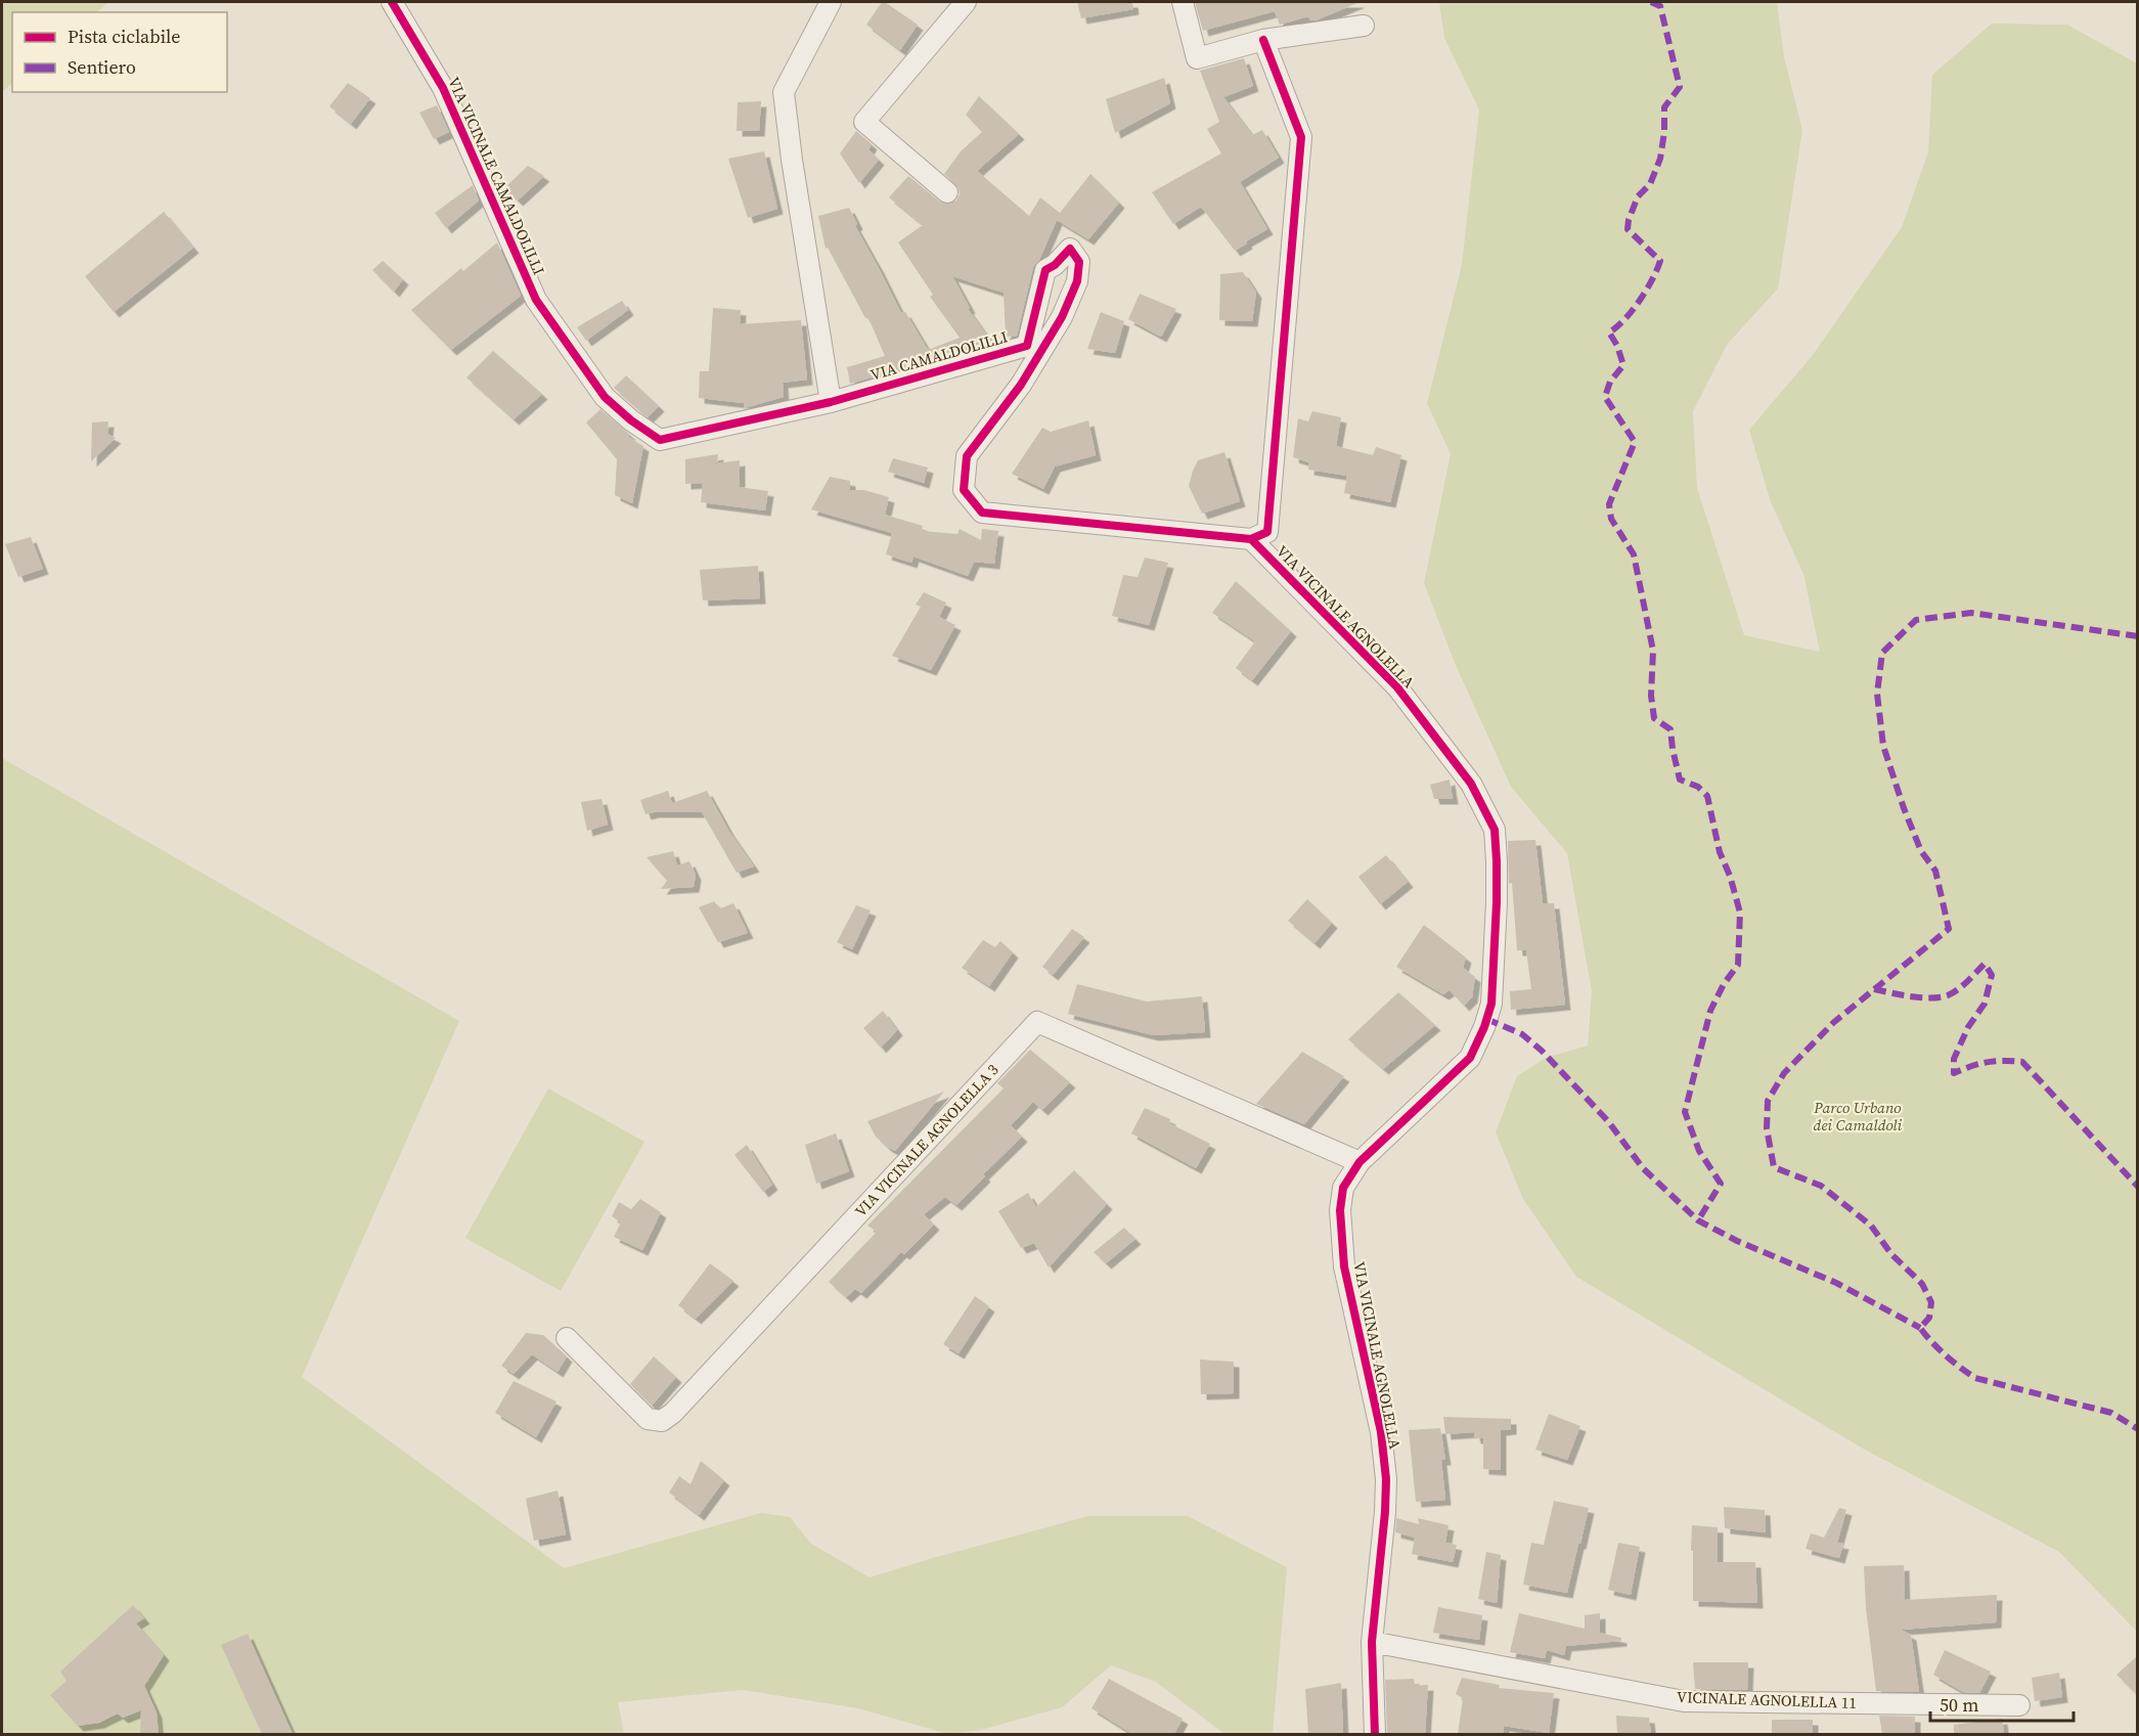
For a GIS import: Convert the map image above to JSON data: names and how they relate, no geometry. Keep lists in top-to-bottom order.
{
  "streets": {
    "street": [
      "VIA VICINALE CAMALDOLILLI",
      "VIA CAMALDOLILLI",
      "VIA VICINALE AGNOLELLA",
      "VIA VICINALE AGNOLELLA 3",
      "VICINALE AGNOLELLA 11"
    ]
  },
  "crossings": [
    ["VIA VICINALE CAMALDOLILLI", "VIA CAMALDOLILLI"],
    ["VIA CAMALDOLILLI", "VIA VICINALE AGNOLELLA"],
    ["VIA VICINALE AGNOLELLA", "VIA VICINALE AGNOLELLA 3"],
    ["VIA VICINALE AGNOLELLA", "VICINALE AGNOLELLA 11"]
  ],
  "parks": ["Parco Urbano dei Camaldoli"],
  "legend": ["Pista ciclabile", "Sentiero"],
  "scale_bar": "50 m"
}
